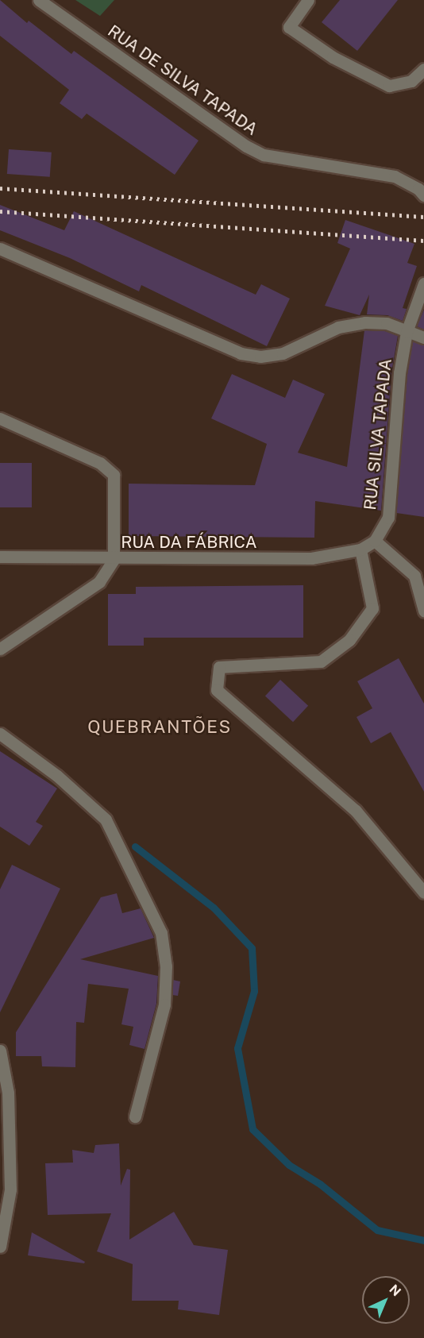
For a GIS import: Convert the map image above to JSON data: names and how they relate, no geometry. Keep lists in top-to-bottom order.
{
  "streets": {
    "street": ["RUA DE SILVA TAPADA", "RUA SILVA TAPADA", "RUA DA FÁBRICA"]
  },
  "crossings": [
    ["RUA SILVA TAPADA", "RUA DA FÁBRICA"]
  ],
  "districts": ["QUEBRANTÕES"],
  "north": "top right"
}
